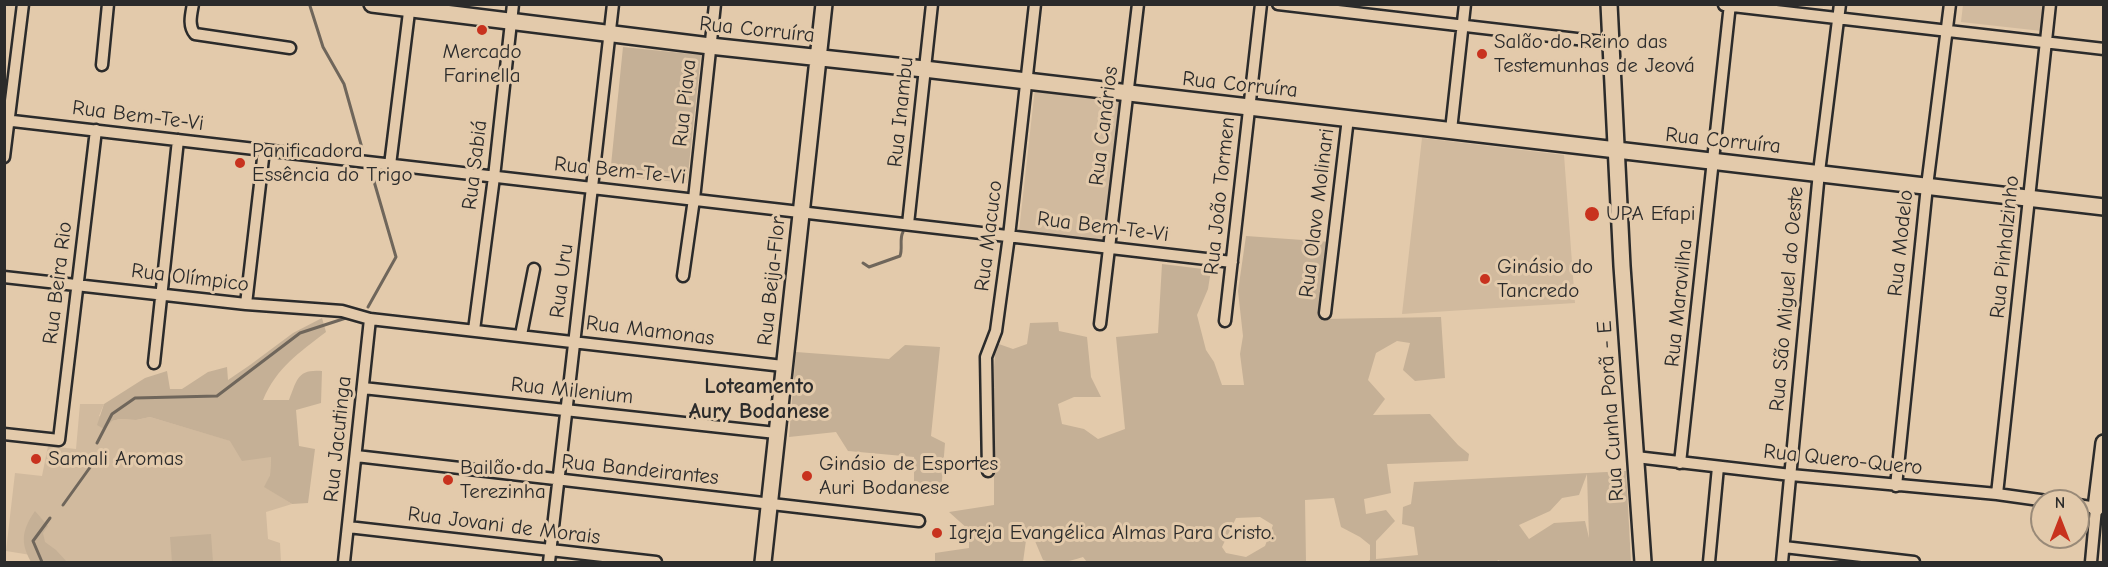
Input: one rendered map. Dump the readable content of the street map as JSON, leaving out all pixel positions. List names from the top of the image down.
{
  "streets": {
    "street": [
      "Rua Corruíra",
      "Rua Piava",
      "Rua Inambu",
      "Rua Bem-Te-Vi",
      "Rua Canários",
      "Rua Sabiá",
      "Rua João Tormen",
      "Rua Olavo Molinari",
      "Rua Macuco",
      "Rua Modelo",
      "Rua Pinhalzinho",
      "Rua Olímpico",
      "Rua Uru",
      "Rua Beija-Flor",
      "Rua Beira Rio",
      "Rua São Miguel do Oeste",
      "Rua Maravilha",
      "Rua Mamonas",
      "Rua Milenium",
      "Rua Cunha Porã - E",
      "Rua Jacutinga",
      "Rua Quero-Quero",
      "Rua Bandeirantes",
      "Rua Jovani de Morais"
    ]
  },
  "crossings": [
    ["Rua Corruíra", "Rua Piava"],
    ["Rua Corruíra", "Rua Inambu"],
    ["Rua Corruíra", "Rua Canários"],
    ["Rua Corruíra", "Rua Sabiá"],
    ["Rua Corruíra", "Rua João Tormen"],
    ["Rua Corruíra", "Rua Olavo Molinari"],
    ["Rua Corruíra", "Rua Macuco"],
    ["Rua Corruíra", "Rua Modelo"],
    ["Rua Corruíra", "Rua Pinhalzinho"],
    ["Rua Corruíra", "Rua Uru"],
    ["Rua Corruíra", "Rua Beija-Flor"],
    ["Rua Corruíra", "Rua São Miguel do Oeste"],
    ["Rua Corruíra", "Rua Maravilha"],
    ["Rua Corruíra", "Rua Cunha Porã - E"],
    ["Rua Piava", "Rua Bem-Te-Vi"],
    ["Rua Inambu", "Rua Bem-Te-Vi"],
    ["Rua Bem-Te-Vi", "Rua Canários"],
    ["Rua Bem-Te-Vi", "Rua Sabiá"],
    ["Rua Bem-Te-Vi", "Rua João Tormen"],
    ["Rua Bem-Te-Vi", "Rua Macuco"],
    ["Rua Bem-Te-Vi", "Rua Uru"],
    ["Rua Bem-Te-Vi", "Rua Beija-Flor"],
    ["Rua Bem-Te-Vi", "Rua Beira Rio"],
    ["Rua Sabiá", "Rua Mamonas"],
    ["Rua Modelo", "Rua Quero-Quero"],
    ["Rua Pinhalzinho", "Rua Quero-Quero"],
    ["Rua Olímpico", "Rua Beira Rio"],
    ["Rua Olímpico", "Rua Mamonas"],
    ["Rua Olímpico", "Rua Jacutinga"],
    ["Rua Uru", "Rua Mamonas"],
    ["Rua Uru", "Rua Milenium"],
    ["Rua Uru", "Rua Bandeirantes"],
    ["Rua Uru", "Rua Jovani de Morais"],
    ["Rua Beija-Flor", "Rua Mamonas"],
    ["Rua Beija-Flor", "Rua Milenium"],
    ["Rua Beija-Flor", "Rua Bandeirantes"],
    ["Rua São Miguel do Oeste", "Rua Quero-Quero"],
    ["Rua Maravilha", "Rua Quero-Quero"],
    ["Rua Mamonas", "Rua Jacutinga"],
    ["Rua Milenium", "Rua Jacutinga"],
    ["Rua Cunha Porã - E", "Rua Quero-Quero"],
    ["Rua Jacutinga", "Rua Bandeirantes"],
    ["Rua Jacutinga", "Rua Jovani de Morais"]
  ],
  "districts": ["Loteamento Aury Bodanese"],
  "places": [
    "Mercado Farinella",
    "Salão do Reino das Testemunhas de Jeová",
    "Panificadora Essência do Trigo",
    "UPA Efapi",
    "Ginásio do Tancredo",
    "Samali Aromas",
    "Ginásio de Esportes Auri Bodanese",
    "Bailão da Terezinha",
    "Igreja Evangélica Almas Para Cristo."
  ],
  "north": "top"
}
